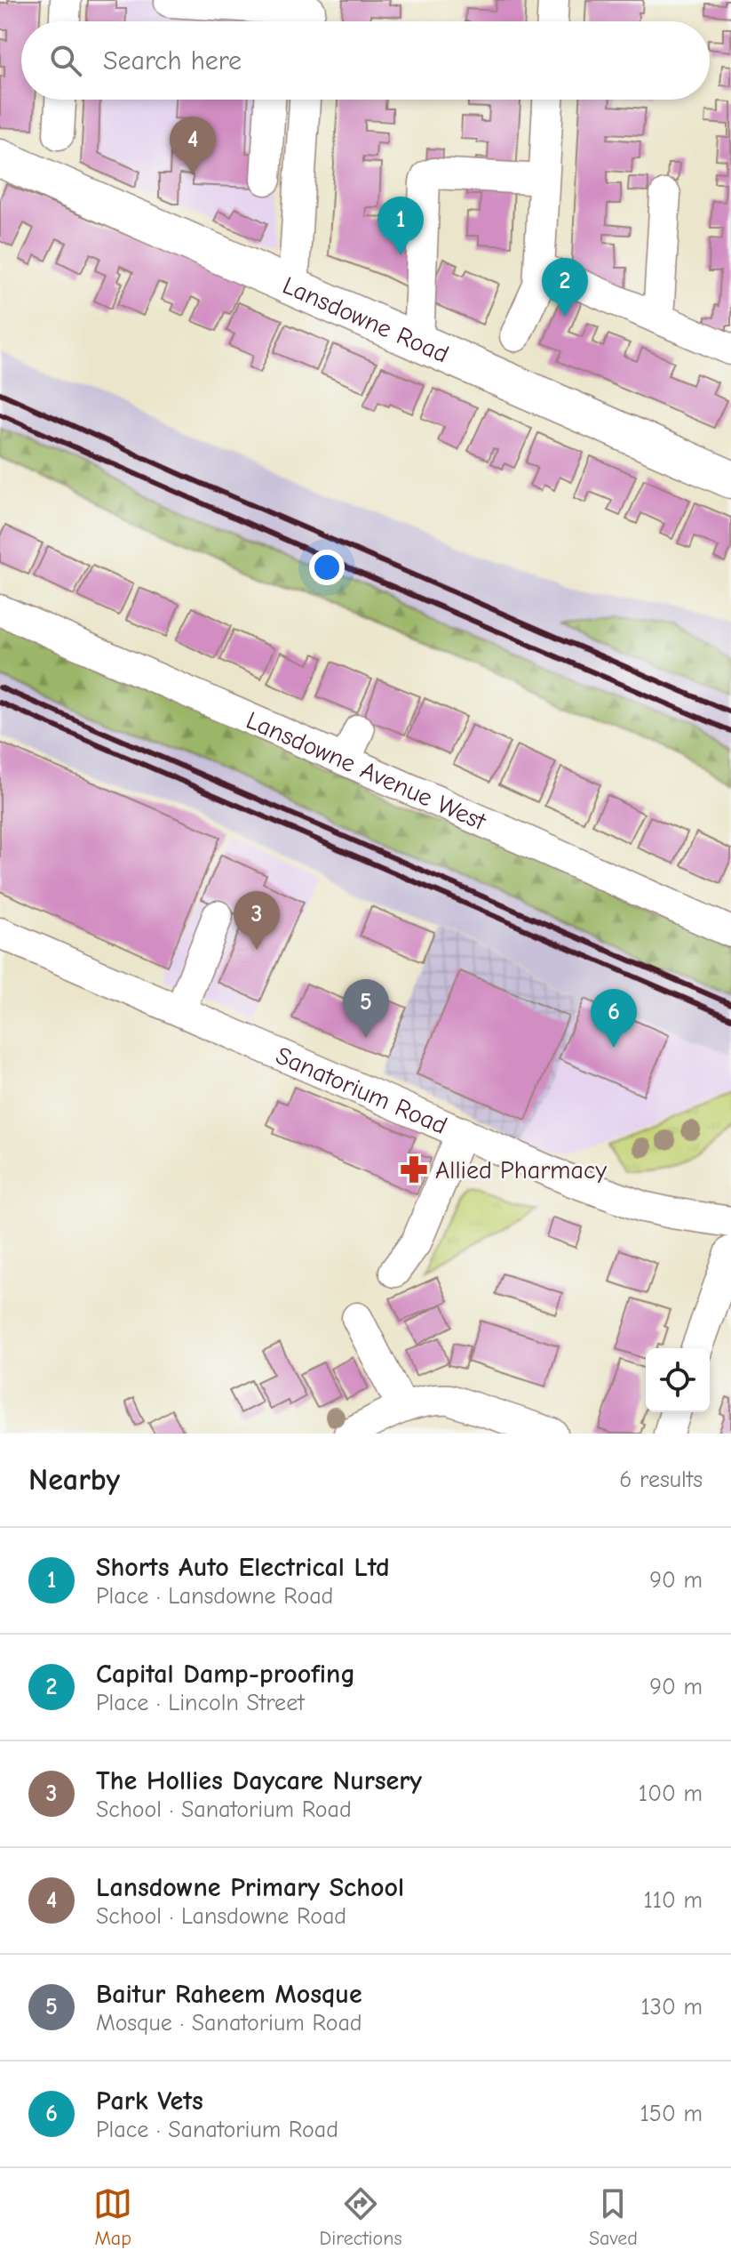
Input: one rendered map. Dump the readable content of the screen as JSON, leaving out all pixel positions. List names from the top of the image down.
{
  "streets": {
    "main road": ["Lansdowne Road"],
    "street": ["Lansdowne Avenue West", "Sanatorium Road"]
  },
  "places": {
    "pharmacy": ["Allied Pharmacy"]
  },
  "page": {
    "search": "Search here",
    "pins": [
      "4",
      "1",
      "2",
      "3",
      "5",
      "6"
    ],
    "heading": ["Nearby", "6 results"],
    "list": [
      {
        "mark": "1",
        "name": "Shorts Auto Electrical Ltd",
        "note": "Place · Lansdowne Road",
        "value": "90 m"
      },
      {
        "mark": "2",
        "name": "Capital Damp-proofing",
        "note": "Place · Lincoln Street",
        "value": "90 m"
      },
      {
        "mark": "3",
        "name": "The Hollies Daycare Nursery",
        "note": "School · Sanatorium Road",
        "value": "100 m"
      },
      {
        "mark": "4",
        "name": "Lansdowne Primary School",
        "note": "School · Lansdowne Road",
        "value": "110 m"
      },
      {
        "mark": "5",
        "name": "Baitur Raheem Mosque",
        "note": "Mosque · Sanatorium Road",
        "value": "130 m"
      },
      {
        "mark": "6",
        "name": "Park Vets",
        "note": "Place · Sanatorium Road",
        "value": "150 m"
      }
    ],
    "nav": ["Map", "Directions", "Saved"]
  }
}
